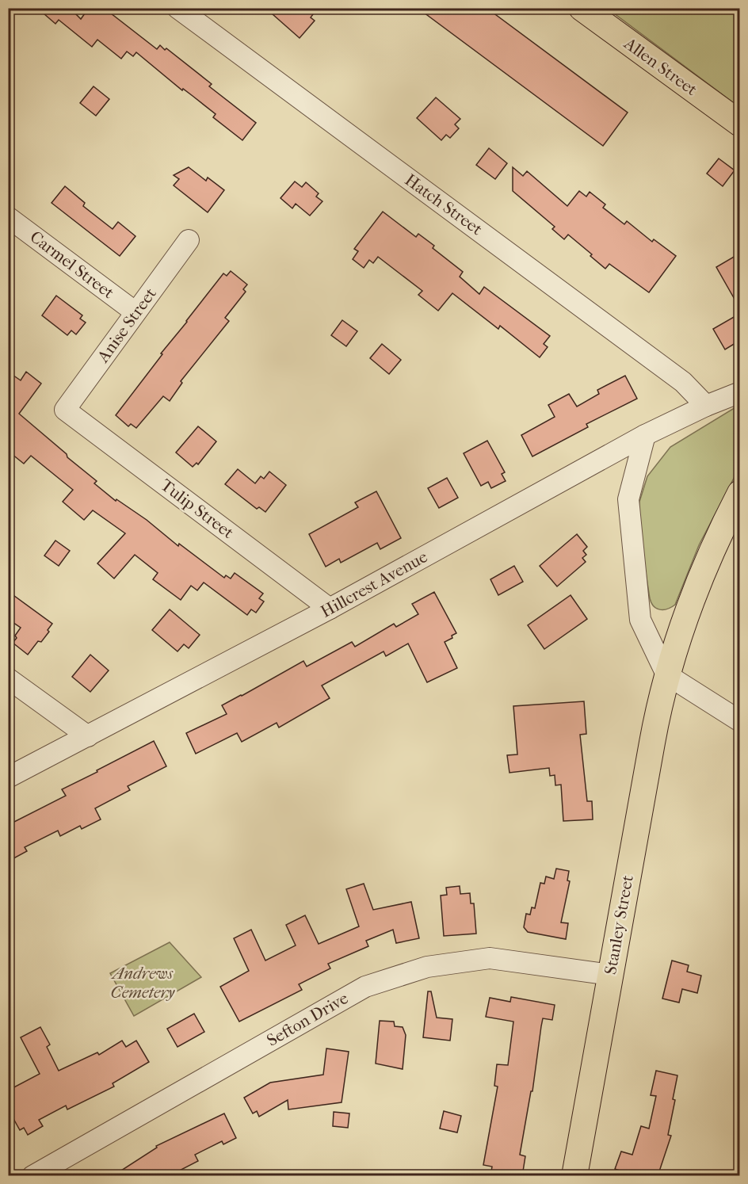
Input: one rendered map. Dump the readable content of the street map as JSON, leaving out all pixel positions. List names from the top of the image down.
{
  "streets": {
    "main road": ["Allen Street", "Stanley Street"],
    "street": [
      "Hatch Street",
      "Carmel Street",
      "Anise Street",
      "Tulip Street",
      "Hillcrest Avenue",
      "Sefton Drive"
    ]
  },
  "crossings": [
    ["Hatch Street", "Hillcrest Avenue"],
    ["Carmel Street", "Anise Street"],
    ["Anise Street", "Tulip Street"],
    ["Tulip Street", "Hillcrest Avenue"],
    ["Stanley Street", "Sefton Drive"]
  ],
  "parks": ["Andrews Cemetery"]
}
